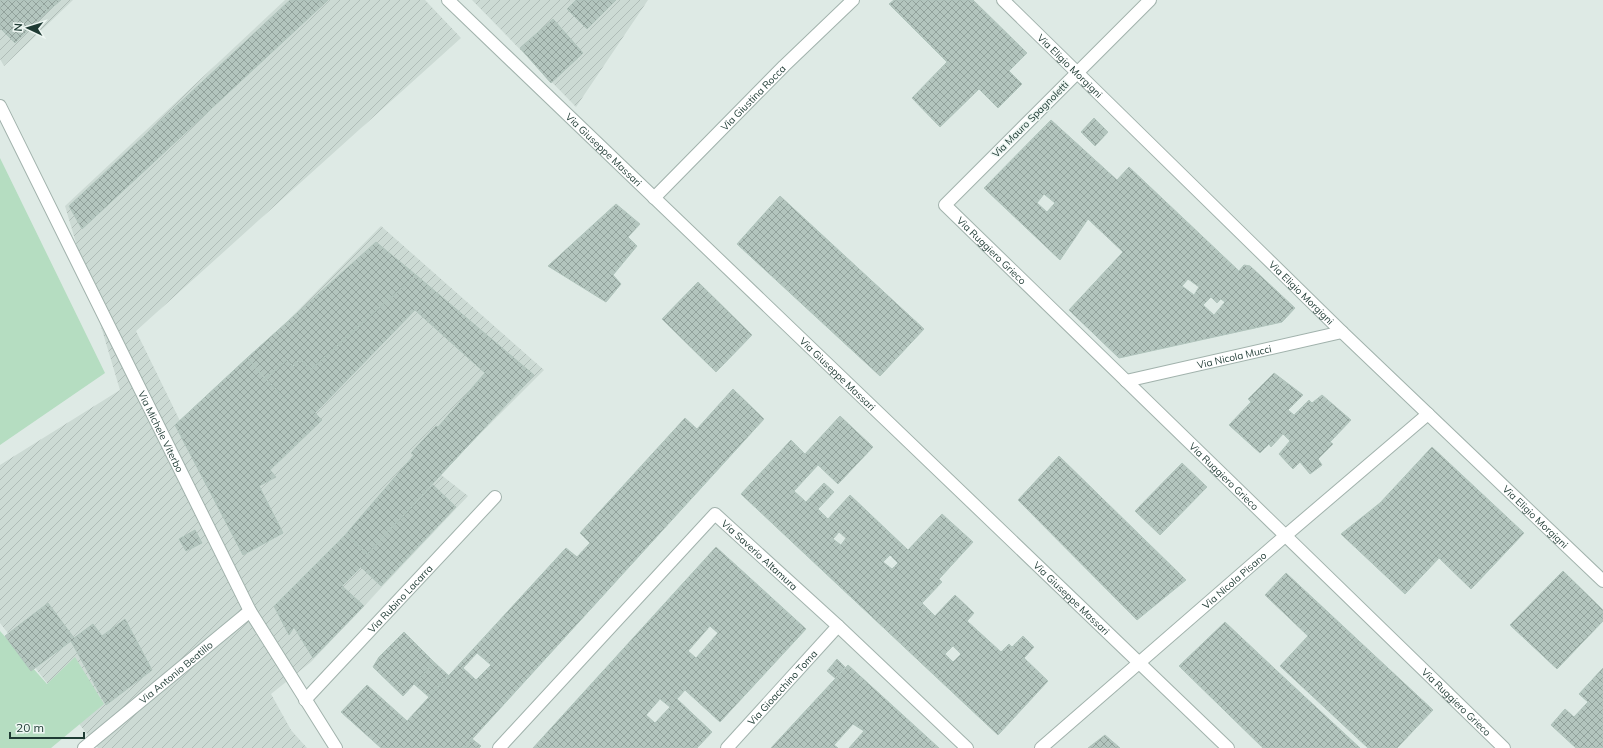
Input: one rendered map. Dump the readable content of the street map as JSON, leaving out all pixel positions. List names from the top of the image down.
{
  "streets": {
    "street": [
      "Via Eligio Morgigni",
      "Via Giustina Rocca",
      "Via Mauro Spagnoletti",
      "Via Giuseppe Massari",
      "Via Ruggiero Grieco",
      "Via Nicola Mucci",
      "Via Michele Viterbo",
      "Via Saverio Altamura",
      "Via Nicola Pisano",
      "Via Rubino Lacarra",
      "Via Antonio Beatillo",
      "Via Gioacchino Toma"
    ]
  },
  "crossings": [
    ["Via Eligio Morgigni", "Via Mauro Spagnoletti"],
    ["Via Eligio Morgigni", "Via Nicola Mucci"],
    ["Via Eligio Morgigni", "Via Nicola Pisano"],
    ["Via Giustina Rocca", "Via Giuseppe Massari"],
    ["Via Mauro Spagnoletti", "Via Ruggiero Grieco"],
    ["Via Giuseppe Massari", "Via Nicola Pisano"],
    ["Via Ruggiero Grieco", "Via Nicola Mucci"],
    ["Via Ruggiero Grieco", "Via Nicola Pisano"],
    ["Via Michele Viterbo", "Via Rubino Lacarra"],
    ["Via Michele Viterbo", "Via Antonio Beatillo"],
    ["Via Saverio Altamura", "Via Gioacchino Toma"]
  ],
  "scale_bar": "20 m",
  "north": "left"
}
